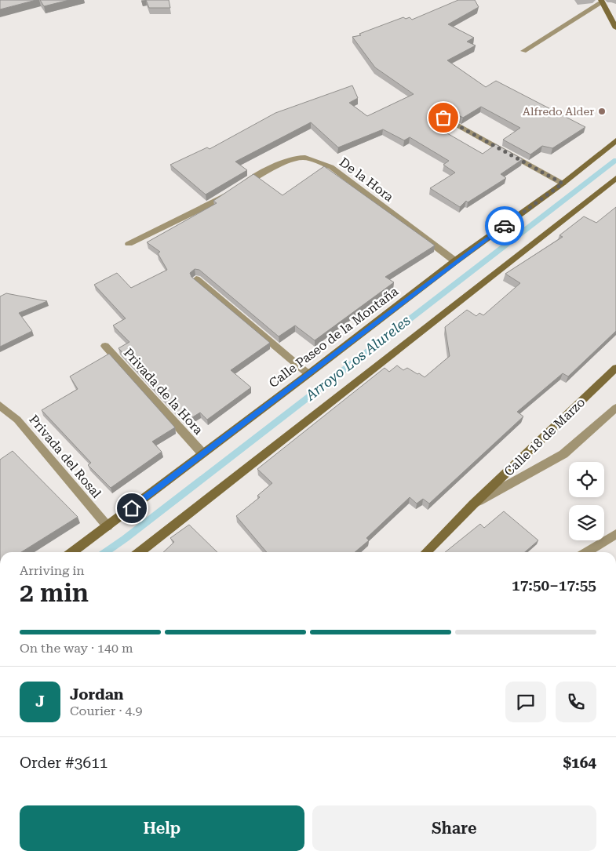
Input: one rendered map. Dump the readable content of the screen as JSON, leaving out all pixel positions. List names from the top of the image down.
{
  "streets": {
    "main road": ["Calle Paseo de la Montaña", "Calle 18 de Marzo"],
    "street": ["De la Hora", "Privada de la Hora", "Privada del Rosal"]
  },
  "crossings": [
    ["De la Hora", "Calle Paseo de la Montaña"],
    ["Calle Paseo de la Montaña", "Privada de la Hora"],
    ["Calle Paseo de la Montaña", "Privada del Rosal"]
  ],
  "water": ["Arroyo Los Alureles"],
  "places": ["Alfredo Alder"],
  "page": {
    "heading": ["2 min", "Arriving in", "17:50–17:55"],
    "panel": [
      "Jordan",
      "Courier · 4.9",
      "Order #3611",
      "$164"
    ],
    "bar": "On the way · 140 m",
    "round": "J",
    "buttons": ["Help", "Share"]
  }
}
